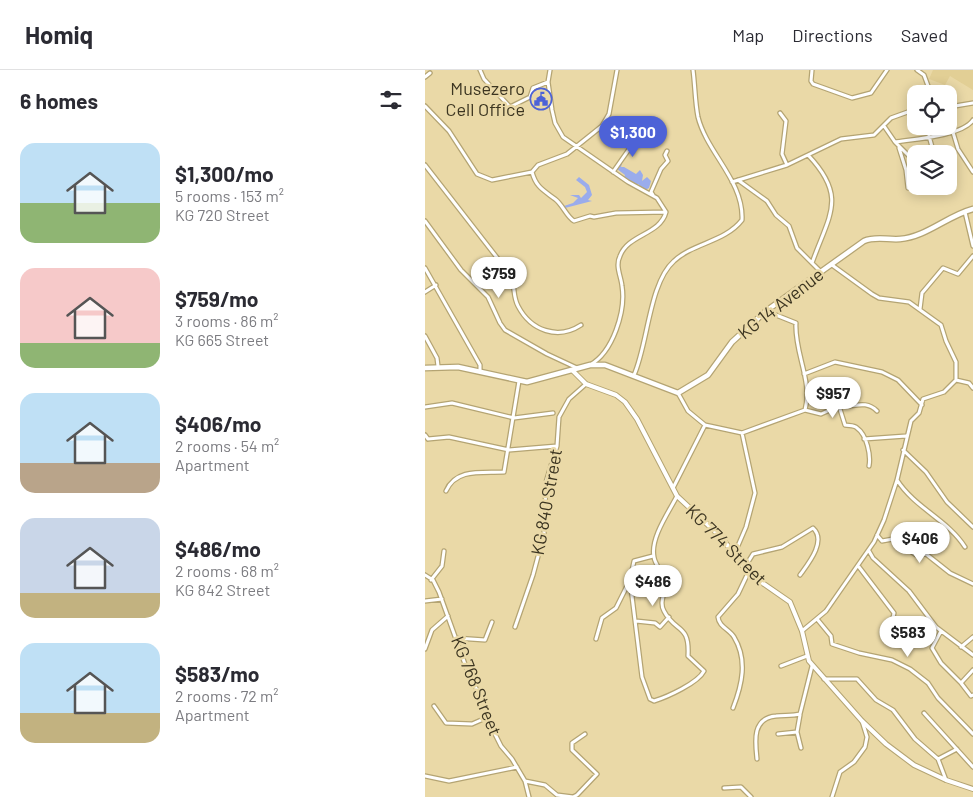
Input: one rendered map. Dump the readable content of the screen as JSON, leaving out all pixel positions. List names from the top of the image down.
{
  "streets": {
    "main road": ["KG 14 Avenue"],
    "street": ["KG 840 Street", "KG 774 Street", "KG 768 Street"]
  },
  "crossings": [
    ["KG 840 Street", "KG 774 Street"]
  ],
  "places": {
    "public building": ["Musezero Cell Office"]
  },
  "page": {
    "header": "Homiq",
    "nav": ["Map", "Directions", "Saved"],
    "heading": "6 homes",
    "price": [
      "$1,300",
      "$759",
      "$957",
      "$406",
      "$486",
      "$583"
    ],
    "list": [
      {
        "name": "$1,300/mo",
        "note": "5 rooms · 153 m² · KG 720 Street"
      },
      {
        "name": "$759/mo",
        "note": "3 rooms · 86 m² · KG 665 Street"
      },
      {
        "name": "$406/mo",
        "note": "2 rooms · 54 m² · Apartment"
      },
      {
        "name": "$486/mo",
        "note": "2 rooms · 68 m² · KG 842 Street"
      },
      {
        "name": "$583/mo",
        "note": "2 rooms · 72 m² · Apartment"
      }
    ]
  }
}
